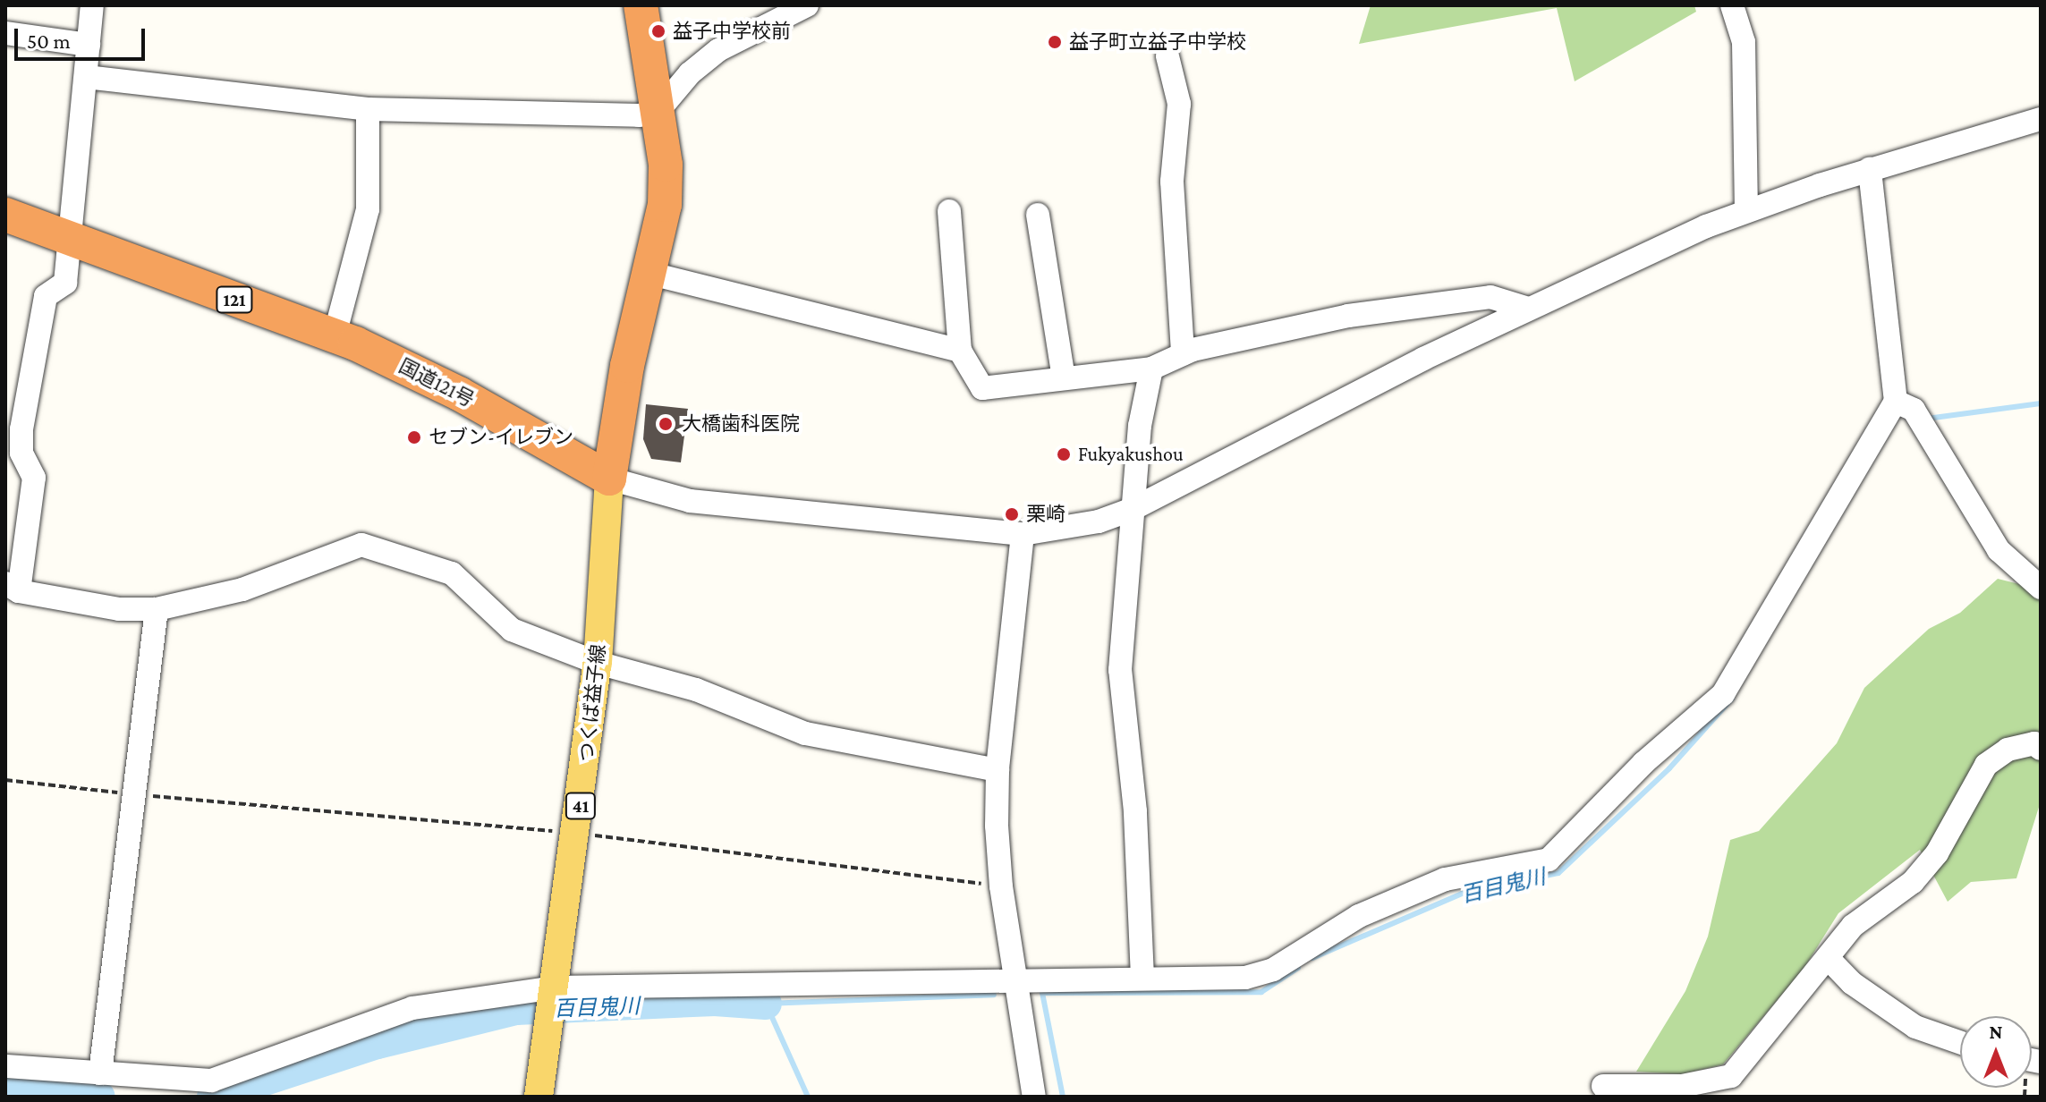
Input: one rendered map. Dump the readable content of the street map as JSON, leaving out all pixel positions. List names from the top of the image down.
{
  "streets": {
    "highway": ["121", "国道121号"],
    "main road": ["つくば益子線", "41"]
  },
  "crossings": [
    ["国道121号", "つくば益子線"]
  ],
  "water": ["百目鬼川"],
  "places": [
    "益子中学校前",
    "益子町立益子中学校",
    "大橋歯科医院",
    "セブン-イレブン",
    "Fukyakushou",
    "栗崎"
  ],
  "scale_bar": "50 m",
  "north": "top"
}
